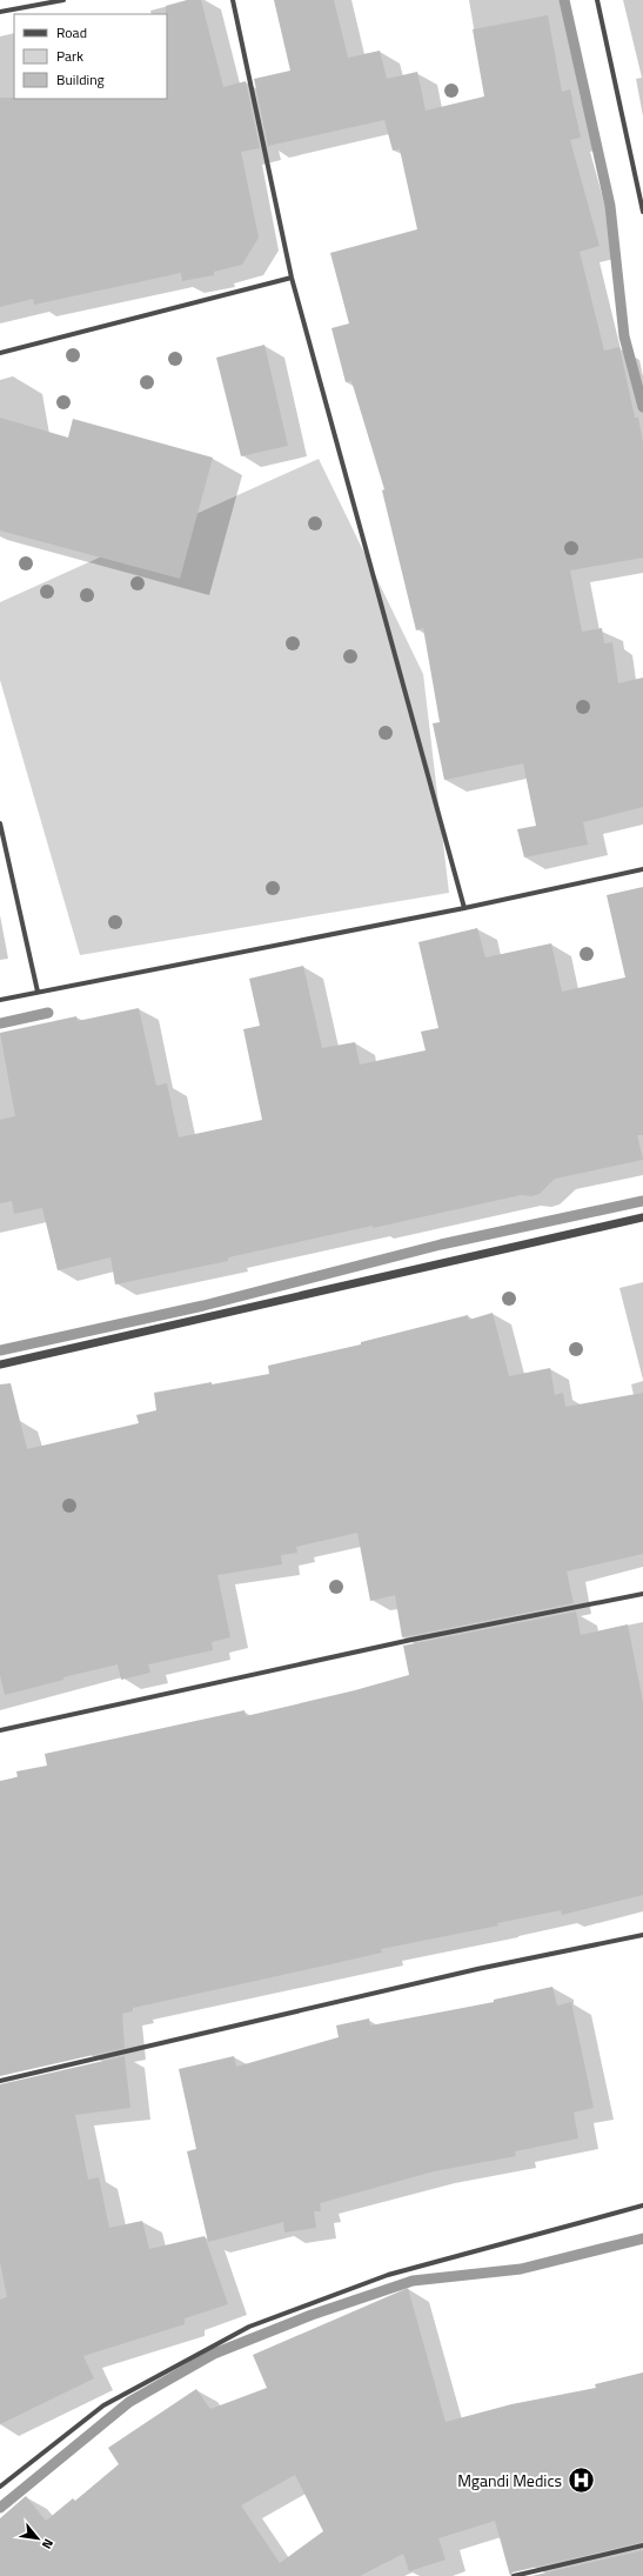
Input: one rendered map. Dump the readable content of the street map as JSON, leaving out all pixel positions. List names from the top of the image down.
{
  "places": {
    "hospital": ["Mgandi Medics"]
  },
  "legend": ["Road", "Park", "Building"],
  "north": "bottom right"
}
